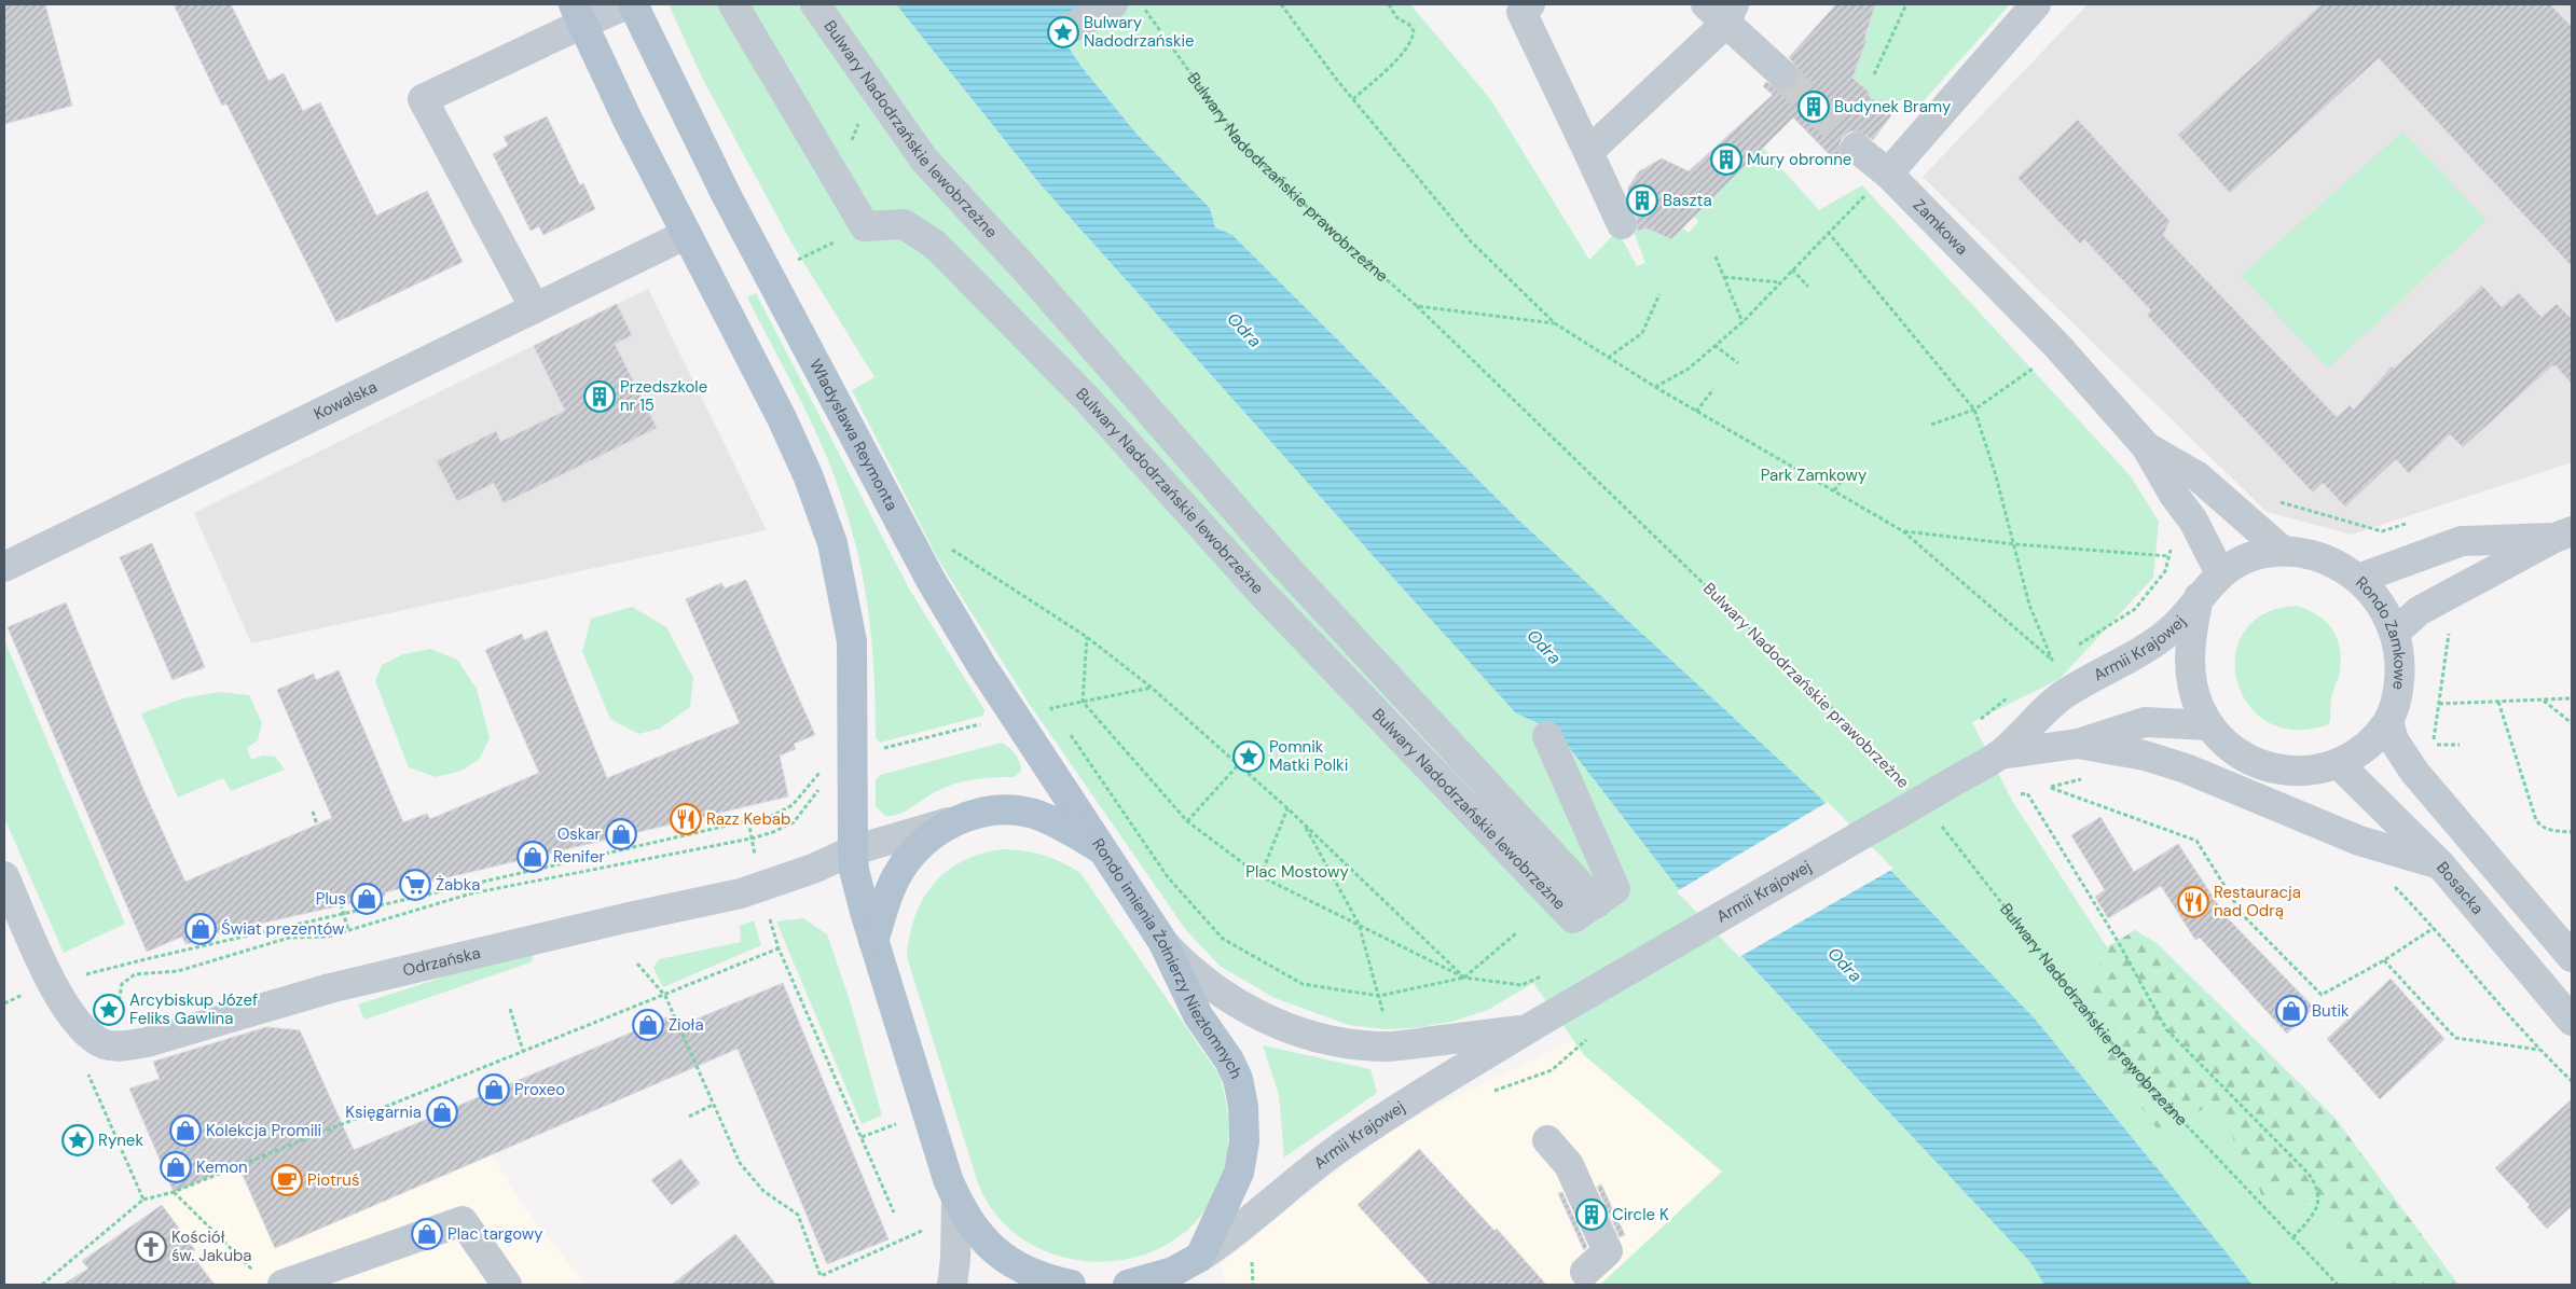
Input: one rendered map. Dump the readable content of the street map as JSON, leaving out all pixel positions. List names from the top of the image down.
{
  "streets": {
    "main road": ["Władysława Reymonta", "Rondo imienia Żołnierzy Niezłomnych"],
    "street": [
      "Bulwary Nadodrzańskie lewobrzeżne",
      "Zamkowa",
      "Kowalska",
      "Rondo Zamkowe",
      "Armii Krajowej",
      "Bosacka",
      "Odrzańska"
    ],
    "path": ["Bulwary Nadodrzańskie prawobrzeżne"]
  },
  "crossings": [
    ["Zamkowa", "Rondo Zamkowe"],
    ["Władysława Reymonta", "Rondo imienia Żołnierzy Niezłomnych"],
    ["Rondo Zamkowe", "Armii Krajowej"],
    ["Rondo Zamkowe", "Bosacka"],
    ["Armii Krajowej", "Rondo imienia Żołnierzy Niezłomnych"]
  ],
  "water": ["Odra"],
  "parks": ["Park Zamkowy", "Plac Mostowy"],
  "places": {
    "place": [
      "Bulwary Nadodrzańskie",
      "Pomnik Matki Polki",
      "Arcybiskup Józef Feliks Gawlina",
      "Rynek"
    ],
    "building": [
      "Budynek Bramy",
      "Mury obronne",
      "Baszta",
      "Przedszkole nr 15",
      "Circle K"
    ],
    "restaurant": ["Razz Kebab", "Restauracja nad Odrą"],
    "shop": [
      "Oskar",
      "Renifer",
      "Plus",
      "Świat prezentów",
      "Butik",
      "Zioła",
      "Proxeo",
      "Księgarnia",
      "Kolekcja Promili",
      "Kemon",
      "Plac targowy"
    ],
    "supermarket": ["Żabka"],
    "cafe": ["Piotruś"],
    "church": ["Kościół św. Jakuba"]
  }
}
